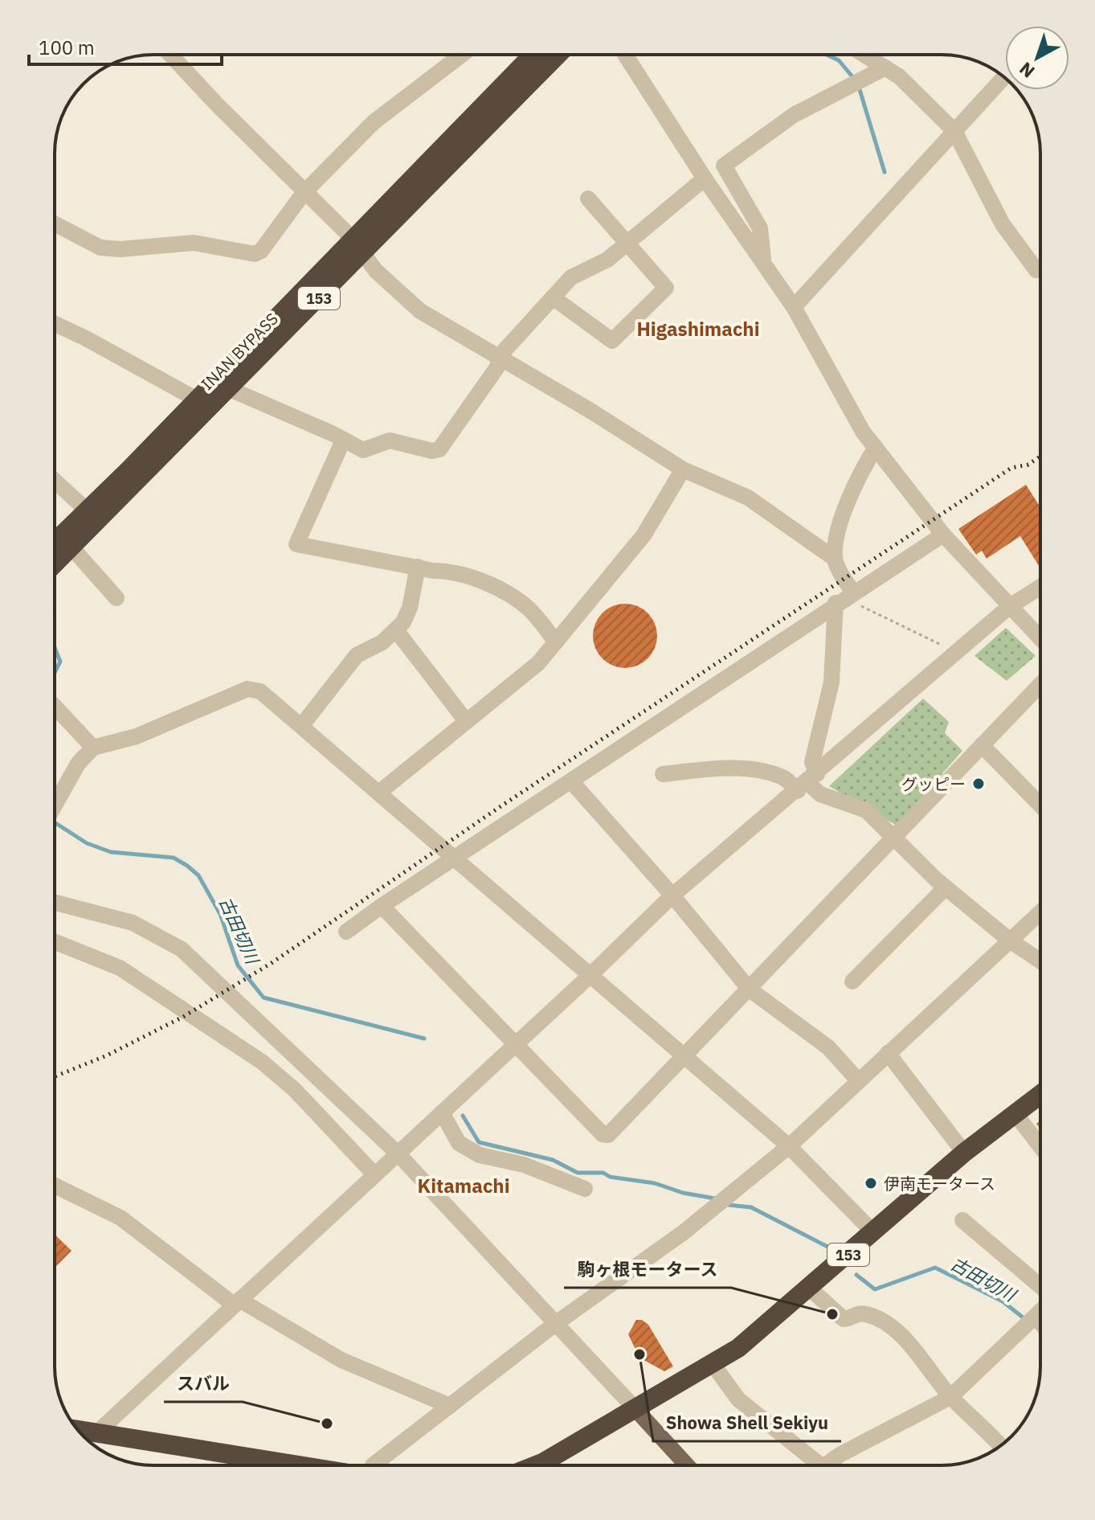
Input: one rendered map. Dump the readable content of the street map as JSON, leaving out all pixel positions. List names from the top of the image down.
{
  "streets": {
    "highway": ["153", "INAN BYPASS"]
  },
  "districts": ["Higashimachi", "Kitamachi"],
  "water": ["古田切川"],
  "places": [
    "グッピー",
    "伊南モータース",
    "駒ヶ根モータース",
    "Showa Shell Sekiyu",
    "スバル"
  ],
  "scale_bar": "100 m",
  "north": "bottom left"
}
